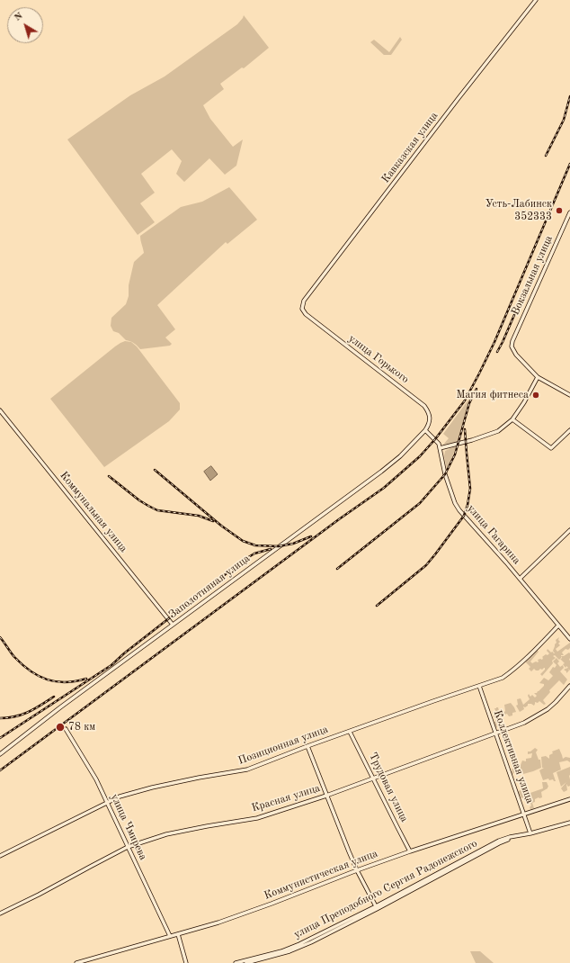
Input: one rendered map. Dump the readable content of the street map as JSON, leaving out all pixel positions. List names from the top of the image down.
{
  "streets": {
    "street": [
      "Кавказская улица",
      "Вокзальная улица",
      "улица Горького",
      "Коммунальная улица",
      "улица Гагарина",
      "Заполотняная улица",
      "Позиционная улица",
      "Коллективная улица",
      "Трудовая улица",
      "Красная улица",
      "улица Чмирева",
      "Коммунистическая улица",
      "улица Преподобного Сергия Радонежского"
    ]
  },
  "crossings": [
    ["Кавказская улица", "улица Горького"],
    ["улица Горького", "улица Гагарина"],
    ["улица Горького", "Заполотняная улица"],
    ["Коммунальная улица", "Заполотняная улица"],
    ["улица Гагарина", "Заполотняная улица"],
    ["улица Гагарина", "Позиционная улица"],
    ["Позиционная улица", "Коллективная улица"],
    ["Позиционная улица", "Трудовая улица"],
    ["Позиционная улица", "улица Чмирева"],
    ["Коллективная улица", "Красная улица"],
    ["Коллективная улица", "Коммунистическая улица"],
    ["Коллективная улица", "улица Преподобного Сергия Радонежского"],
    ["Трудовая улица", "Красная улица"],
    ["Трудовая улица", "Коммунистическая улица"],
    ["Красная улица", "улица Чмирева"],
    ["улица Чмирева", "Коммунистическая улица"]
  ],
  "places": ["Усть-Лабинск 352333", "Магия фитнеса", "78 км"],
  "north": "top left"
}
